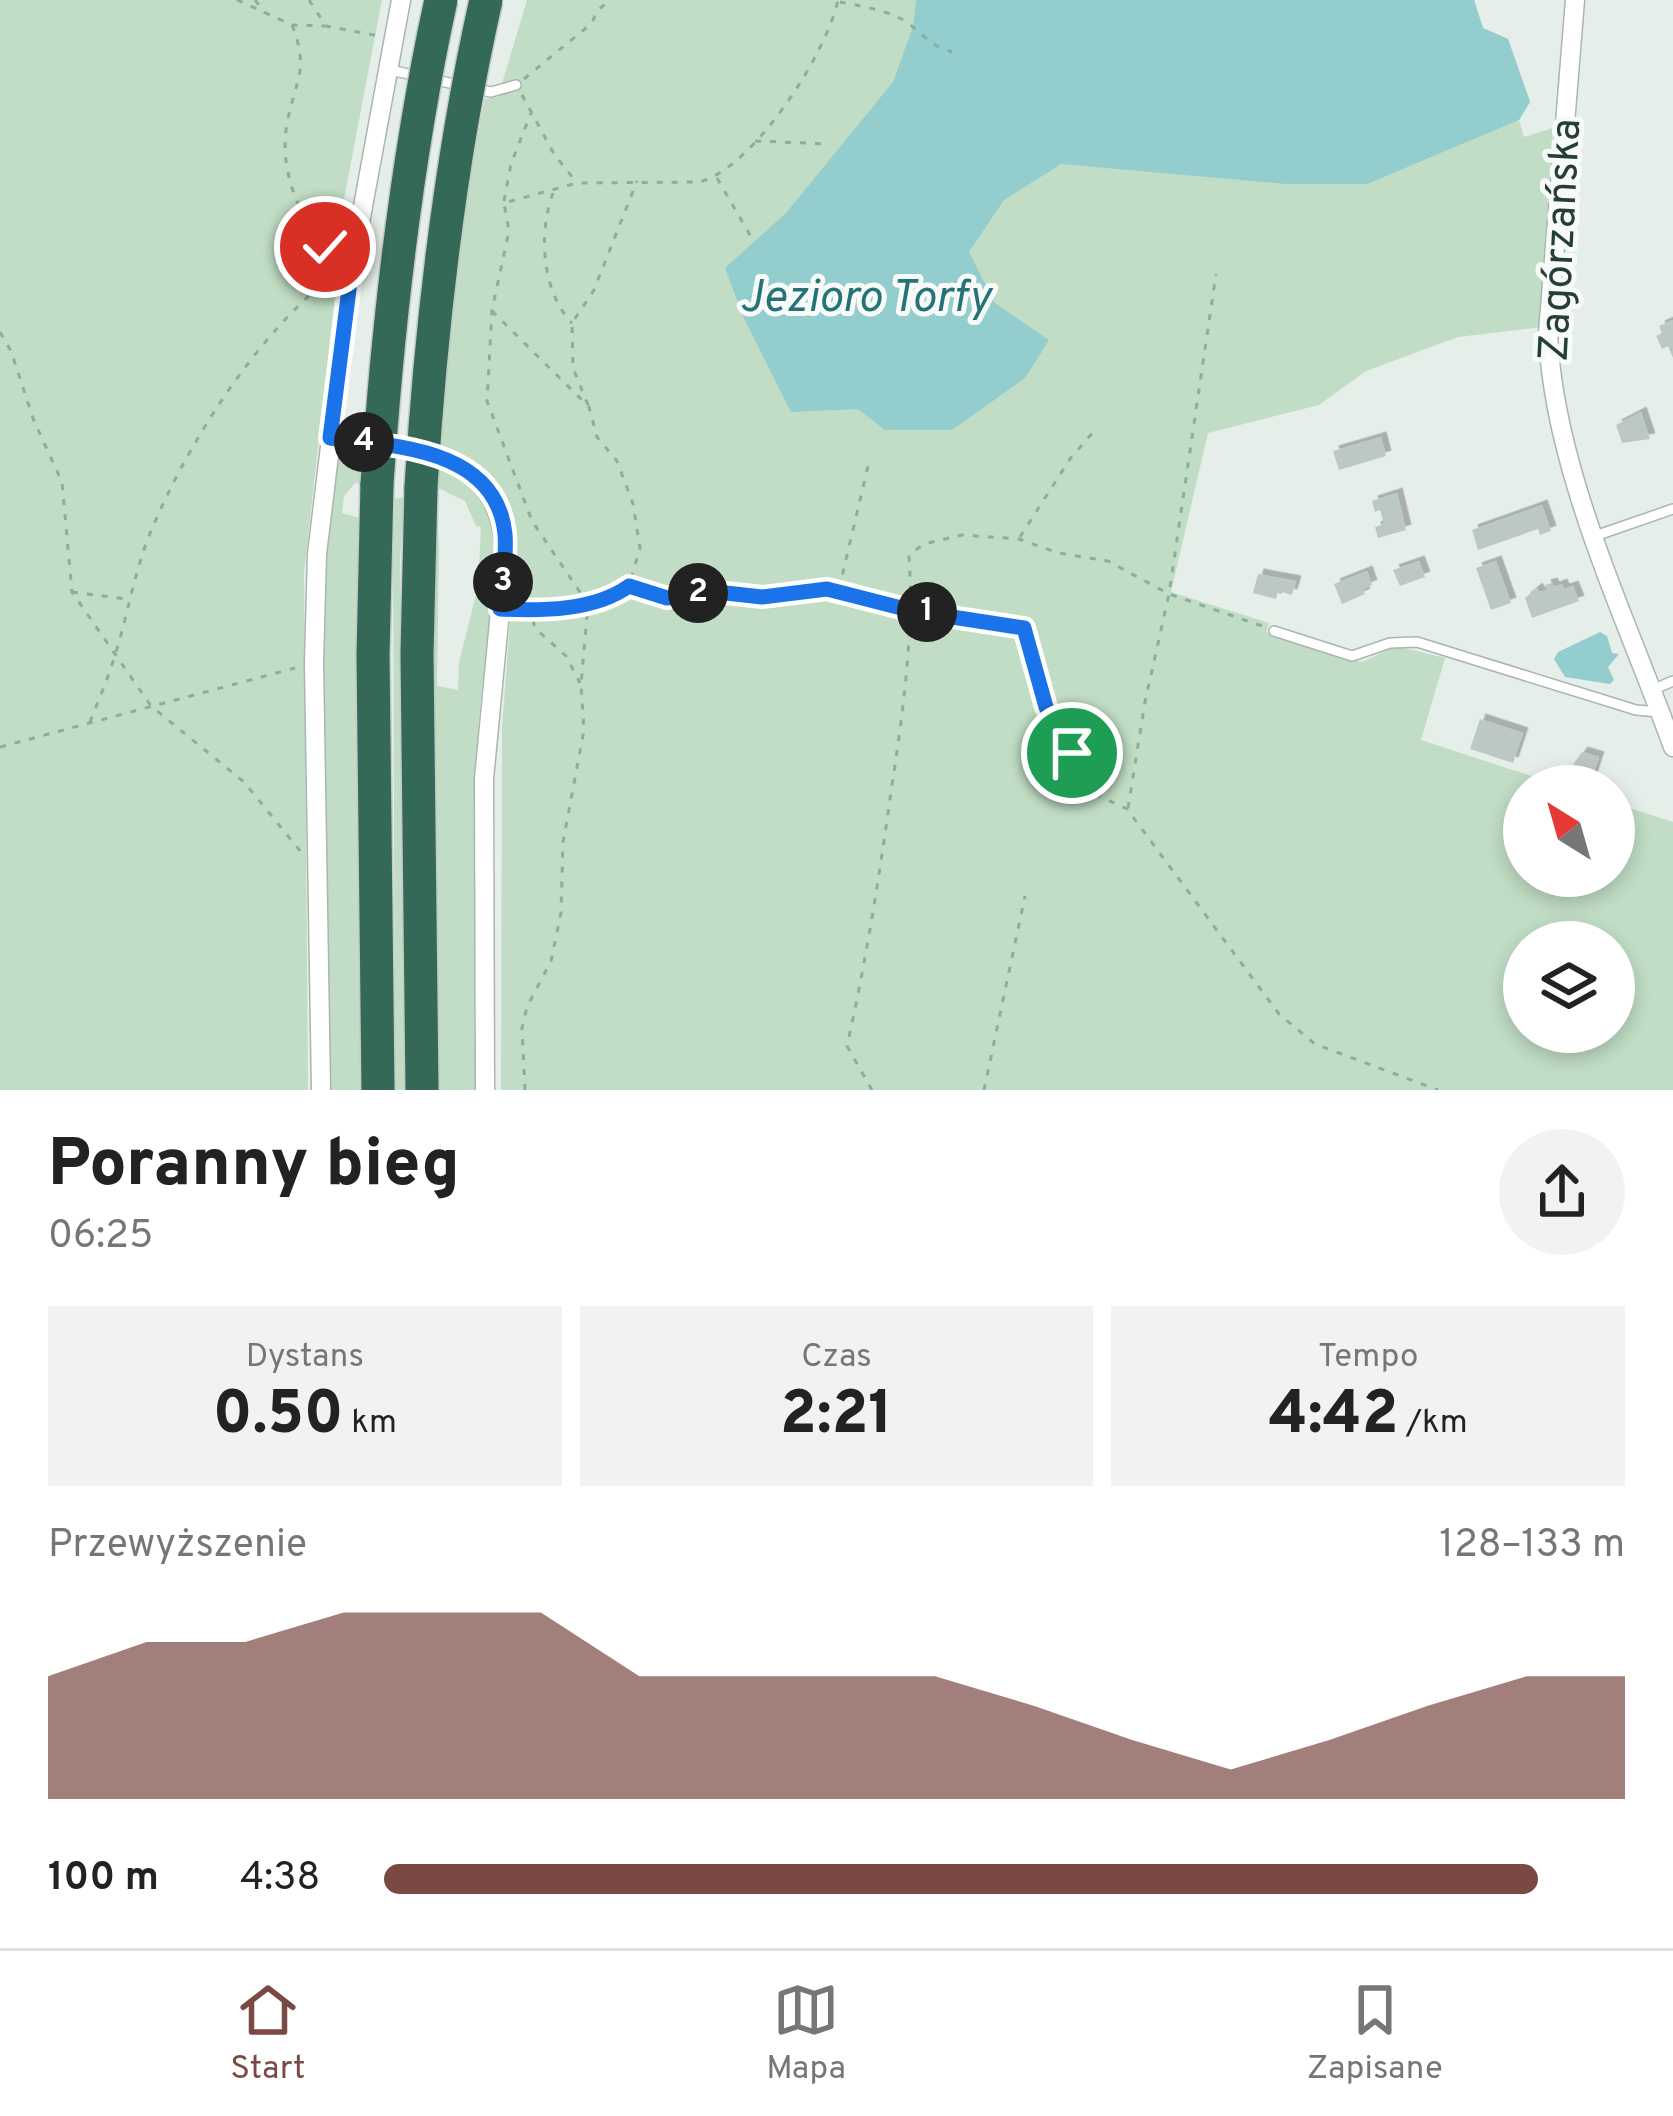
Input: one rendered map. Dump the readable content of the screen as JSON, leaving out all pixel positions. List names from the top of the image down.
{
  "streets": {
    "street": ["Zagórzańska"]
  },
  "water": ["Jezioro Torfy"],
  "north": "top left",
  "page": {
    "pins": [
      "4",
      "3",
      "2",
      "1"
    ],
    "heading": ["Poranny bieg", "06:25"],
    "stats": [
      ["Dystans", "0.50 km"],
      ["Czas", "2:21"],
      ["Tempo", "4:42 /km"]
    ],
    "chart": ["Przewyższenie", "128–133 m"],
    "list": [
      {
        "name": "100 m",
        "note": "4:38"
      }
    ],
    "tabs": ["Start", "Mapa", "Zapisane"]
  }
}
